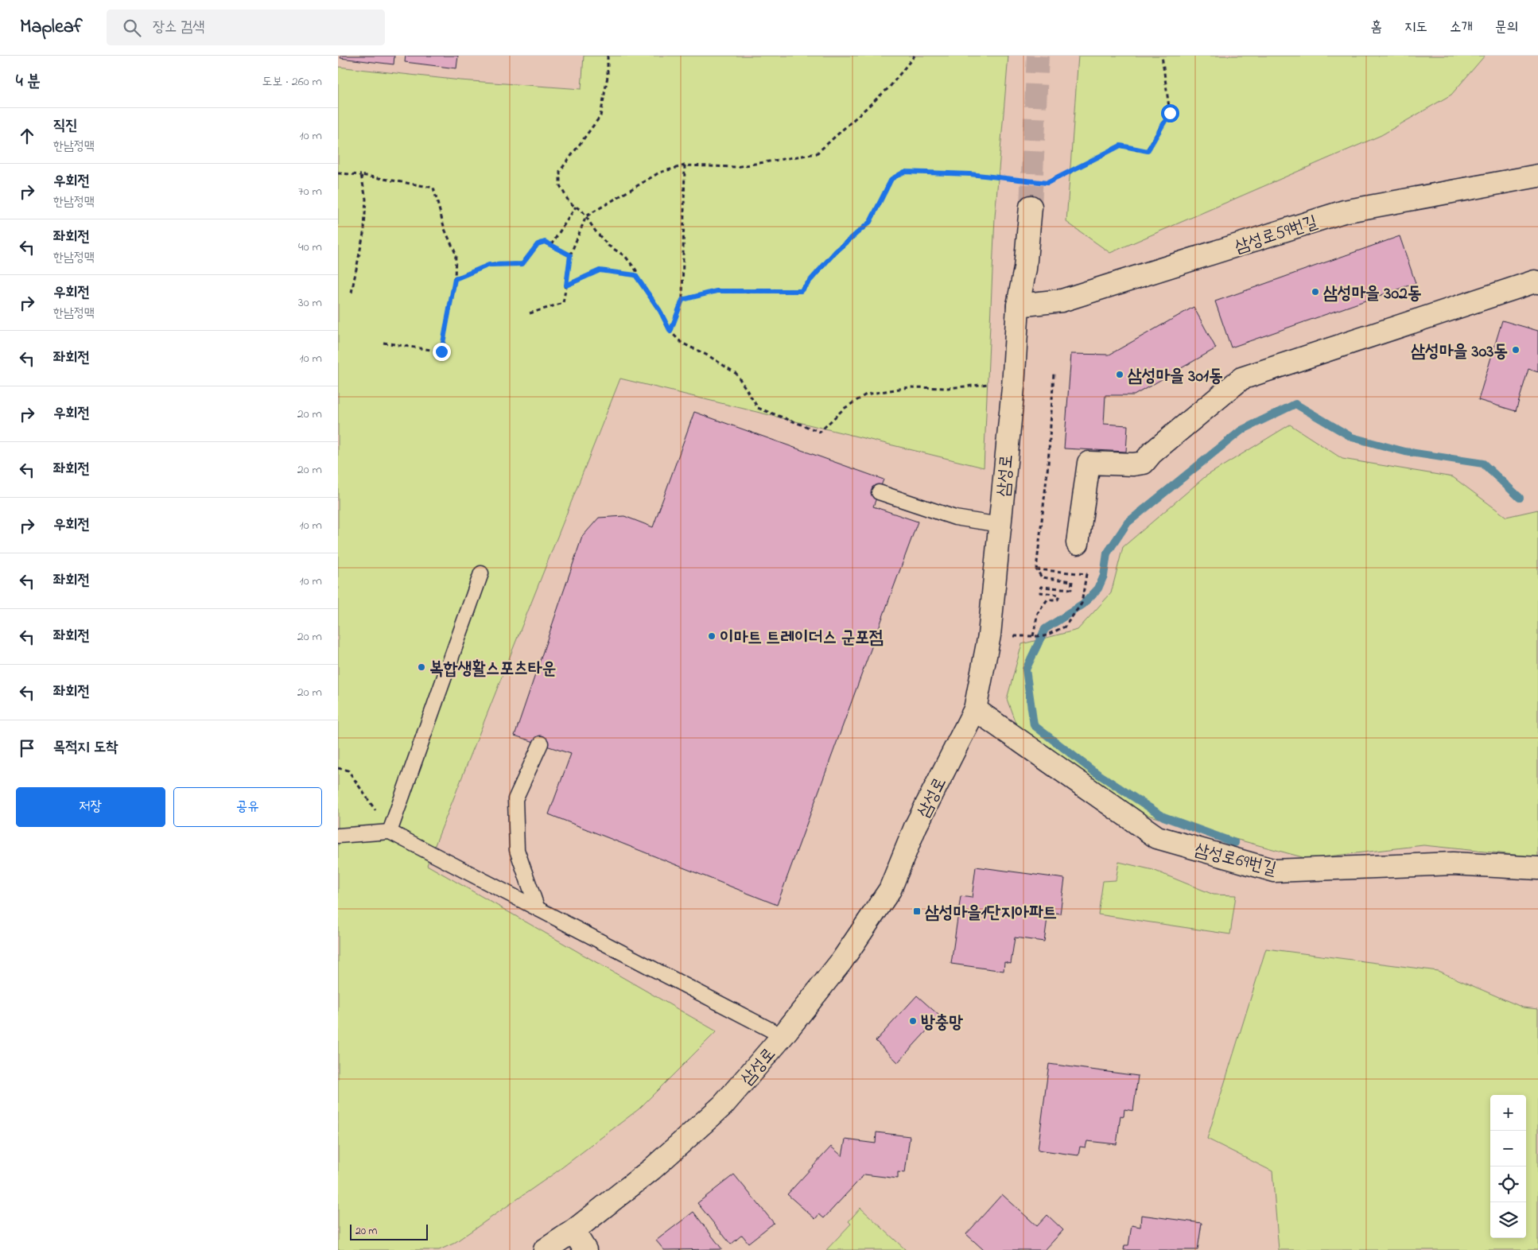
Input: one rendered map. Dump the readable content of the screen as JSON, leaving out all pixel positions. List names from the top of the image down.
{
  "streets": {
    "street": ["삼성로59번길", "삼성로", "삼성로69번길"]
  },
  "crossings": [
    ["삼성로59번길", "삼성로"],
    ["삼성로", "삼성로69번길"]
  ],
  "places": {
    "other": [
      "삼성마을 302동",
      "삼성마을 303동",
      "삼성마을 301동",
      "이마트 트레이더스 군포점",
      "복합생활스포츠타운",
      "방충망"
    ],
    "transit": ["삼성마을1단지아파트"]
  },
  "scale_bar": "20 m",
  "page": {
    "header": "Mapleaf",
    "search": "장소 검색",
    "nav": [
      "홈",
      "지도",
      "소개",
      "문의"
    ],
    "heading": ["4 분", "도보 · 260 m"],
    "list": [
      ["직진", "한남정맥", "10 m"],
      ["우회전", "한남정맥", "70 m"],
      ["좌회전", "한남정맥", "40 m"],
      ["우회전", "한남정맥", "30 m"],
      ["좌회전", "10 m"],
      ["우회전", "20 m"],
      ["좌회전", "20 m"],
      ["우회전", "10 m"],
      ["좌회전", "10 m"],
      ["좌회전", "20 m"],
      ["좌회전", "20 m"],
      "목적지 도착"
    ],
    "buttons": ["저장", "공유"],
    "map_buttons": ["+", "−"],
    "scale": "20 m"
  }
}
